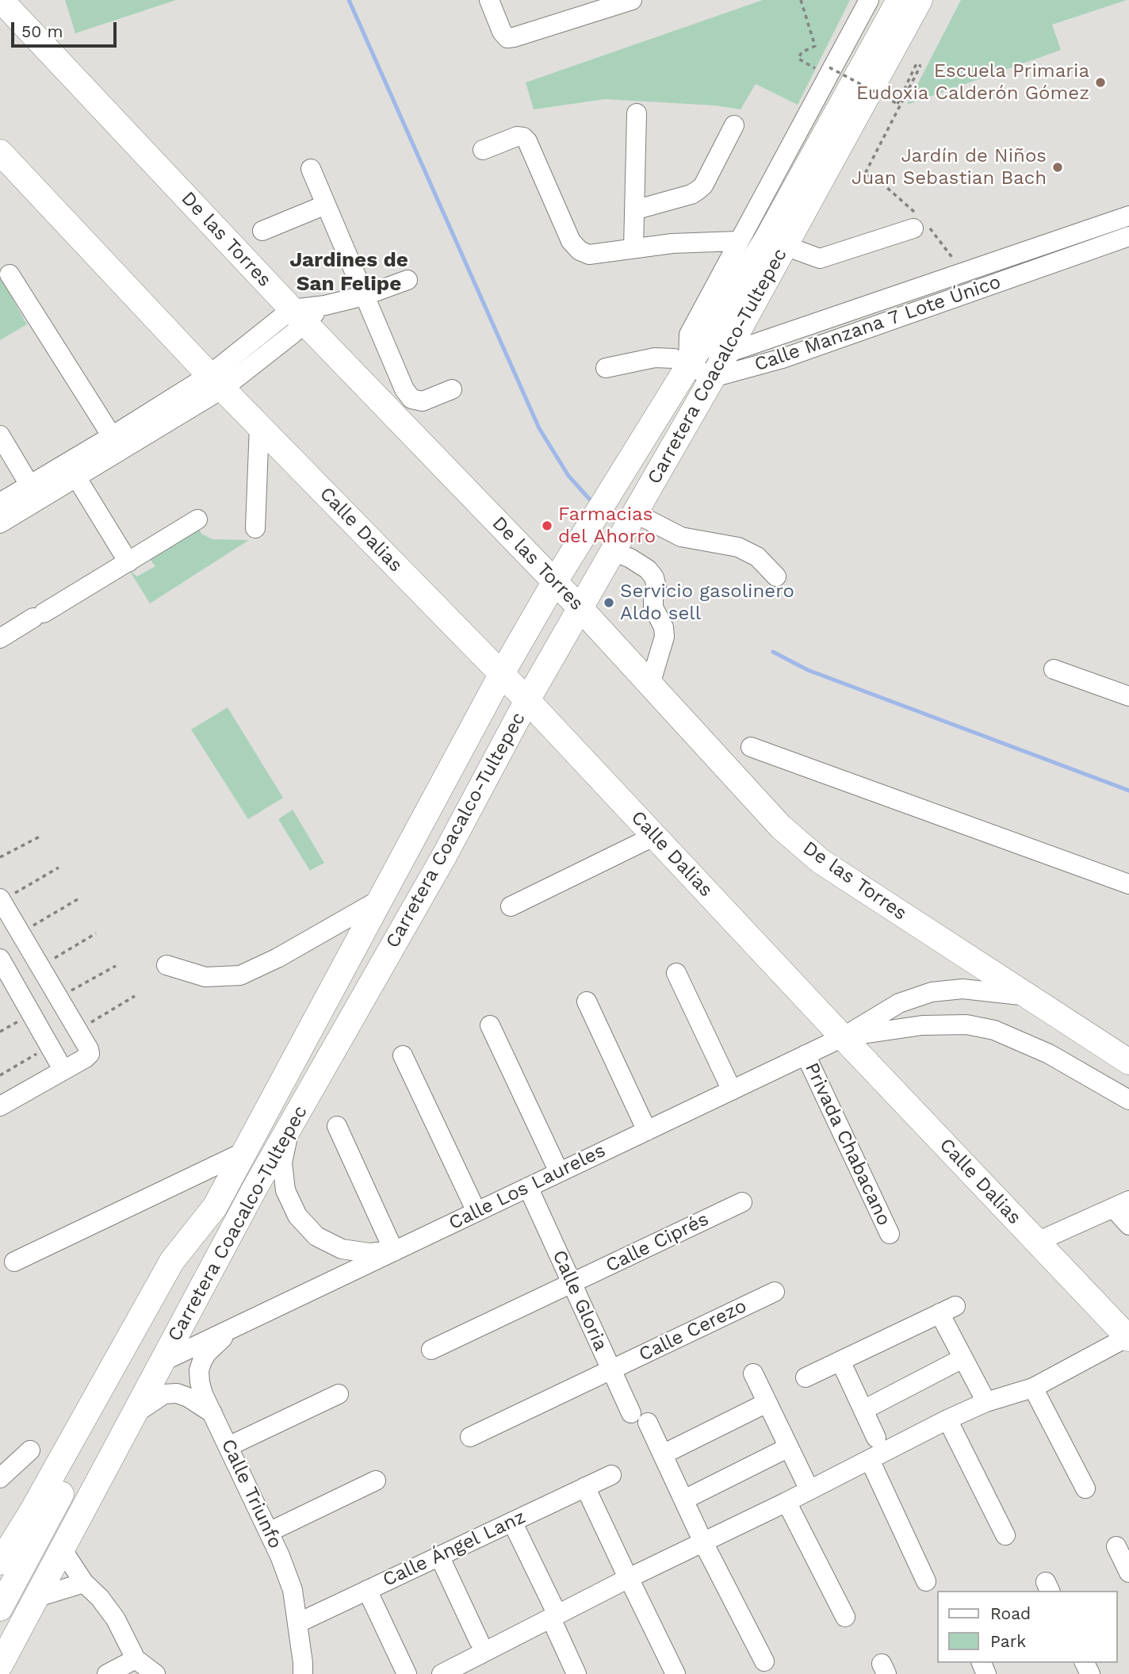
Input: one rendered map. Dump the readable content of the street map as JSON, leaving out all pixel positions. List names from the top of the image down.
{
  "streets": {
    "main road": ["De las Torres", "Carretera Coacalco-Tultepec", "Calle Dalias"],
    "street": [
      "Calle Manzana 7 Lote Único",
      "Privada Chabacano",
      "Calle Los Laureles",
      "Calle Ciprés",
      "Calle Gloria",
      "Calle Cerezo",
      "Calle Triunfo",
      "Calle Ángel Lanz"
    ]
  },
  "crossings": [
    ["De las Torres", "Carretera Coacalco-Tultepec"],
    ["Calle Manzana 7 Lote Único", "Carretera Coacalco-Tultepec"],
    ["Carretera Coacalco-Tultepec", "Calle Dalias"],
    ["Carretera Coacalco-Tultepec", "Calle Los Laureles"],
    ["Carretera Coacalco-Tultepec", "Calle Triunfo"],
    ["Calle Dalias", "Calle Los Laureles"],
    ["Privada Chabacano", "Calle Los Laureles"],
    ["Calle Los Laureles", "Calle Gloria"],
    ["Calle Los Laureles", "Calle Triunfo"],
    ["Calle Ciprés", "Calle Gloria"],
    ["Calle Gloria", "Calle Cerezo"],
    ["Calle Triunfo", "Calle Ángel Lanz"]
  ],
  "districts": ["Jardines de San Felipe"],
  "places": [
    "Escuela Primaria Eudoxia Calderón Gómez",
    "Jardín de Niños Juan Sebastian Bach",
    "Farmacias del Ahorro",
    "Servicio gasolinero Aldo sell"
  ],
  "legend": ["Road", "Park"],
  "scale_bar": "50 m"
}
